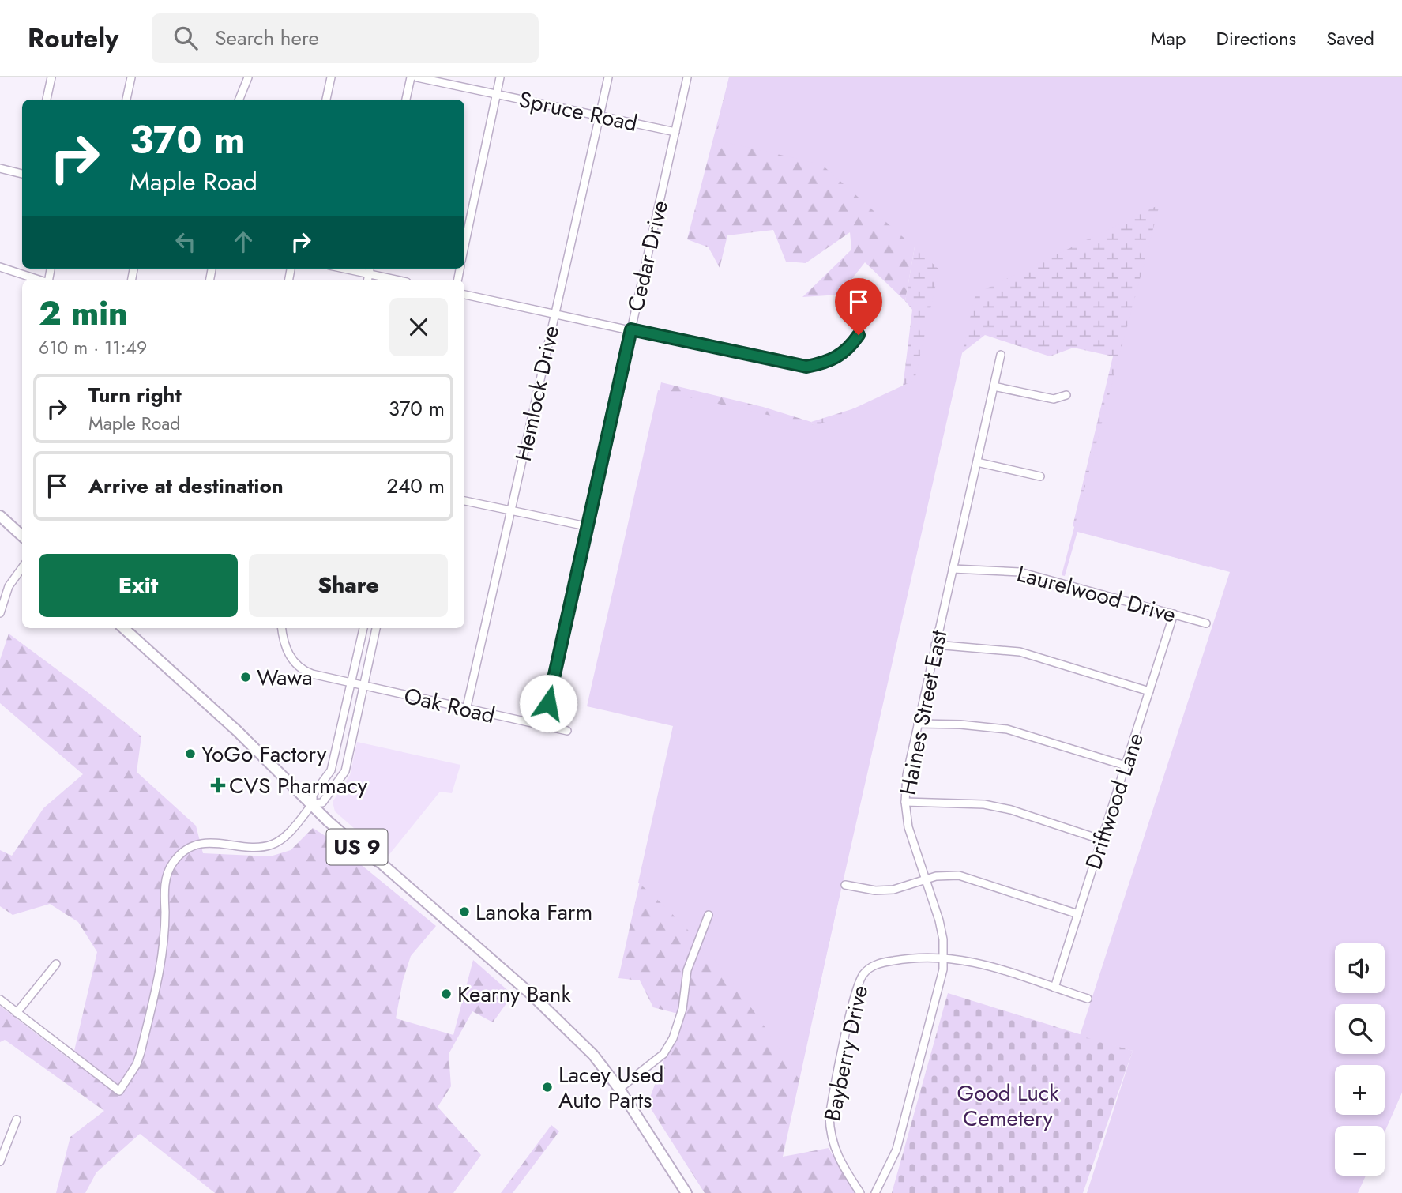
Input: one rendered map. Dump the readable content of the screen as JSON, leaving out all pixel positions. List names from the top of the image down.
{
  "streets": {
    "highway": ["US 9"],
    "street": [
      "Spruce Road",
      "Cedar Drive",
      "Hemlock Drive",
      "Laurelwood Drive",
      "Oak Road",
      "Haines Street East",
      "Driftwood Lane",
      "Bayberry Drive"
    ]
  },
  "crossings": [
    ["Spruce Road", "Cedar Drive"],
    ["Spruce Road", "Hemlock Drive"],
    ["Cedar Drive", "Oak Road"],
    ["Hemlock Drive", "Oak Road"],
    ["Laurelwood Drive", "Haines Street East"],
    ["Laurelwood Drive", "Driftwood Lane"],
    ["Haines Street East", "Bayberry Drive"],
    ["Driftwood Lane", "Bayberry Drive"]
  ],
  "parks": ["Good Luck Cemetery"],
  "places": {
    "other": [
      "Wawa",
      "YoGo Factory",
      "Lanoka Farm",
      "Kearny Bank",
      "Lacey Used Auto Parts"
    ],
    "health": ["CVS Pharmacy"]
  },
  "page": {
    "header": "Routely",
    "search": "Search here",
    "nav": ["Map", "Directions", "Saved"],
    "turn": ["370 m", "Maple Road"],
    "heading": ["2 min", "610 m · 11:49"],
    "list": [
      {
        "name": "Turn right",
        "note": "Maple Road",
        "value": "370 m"
      },
      {
        "name": "Arrive at destination",
        "value": "240 m"
      }
    ],
    "buttons": ["Exit", "Share"],
    "map_buttons": ["+", "−"]
  }
}
